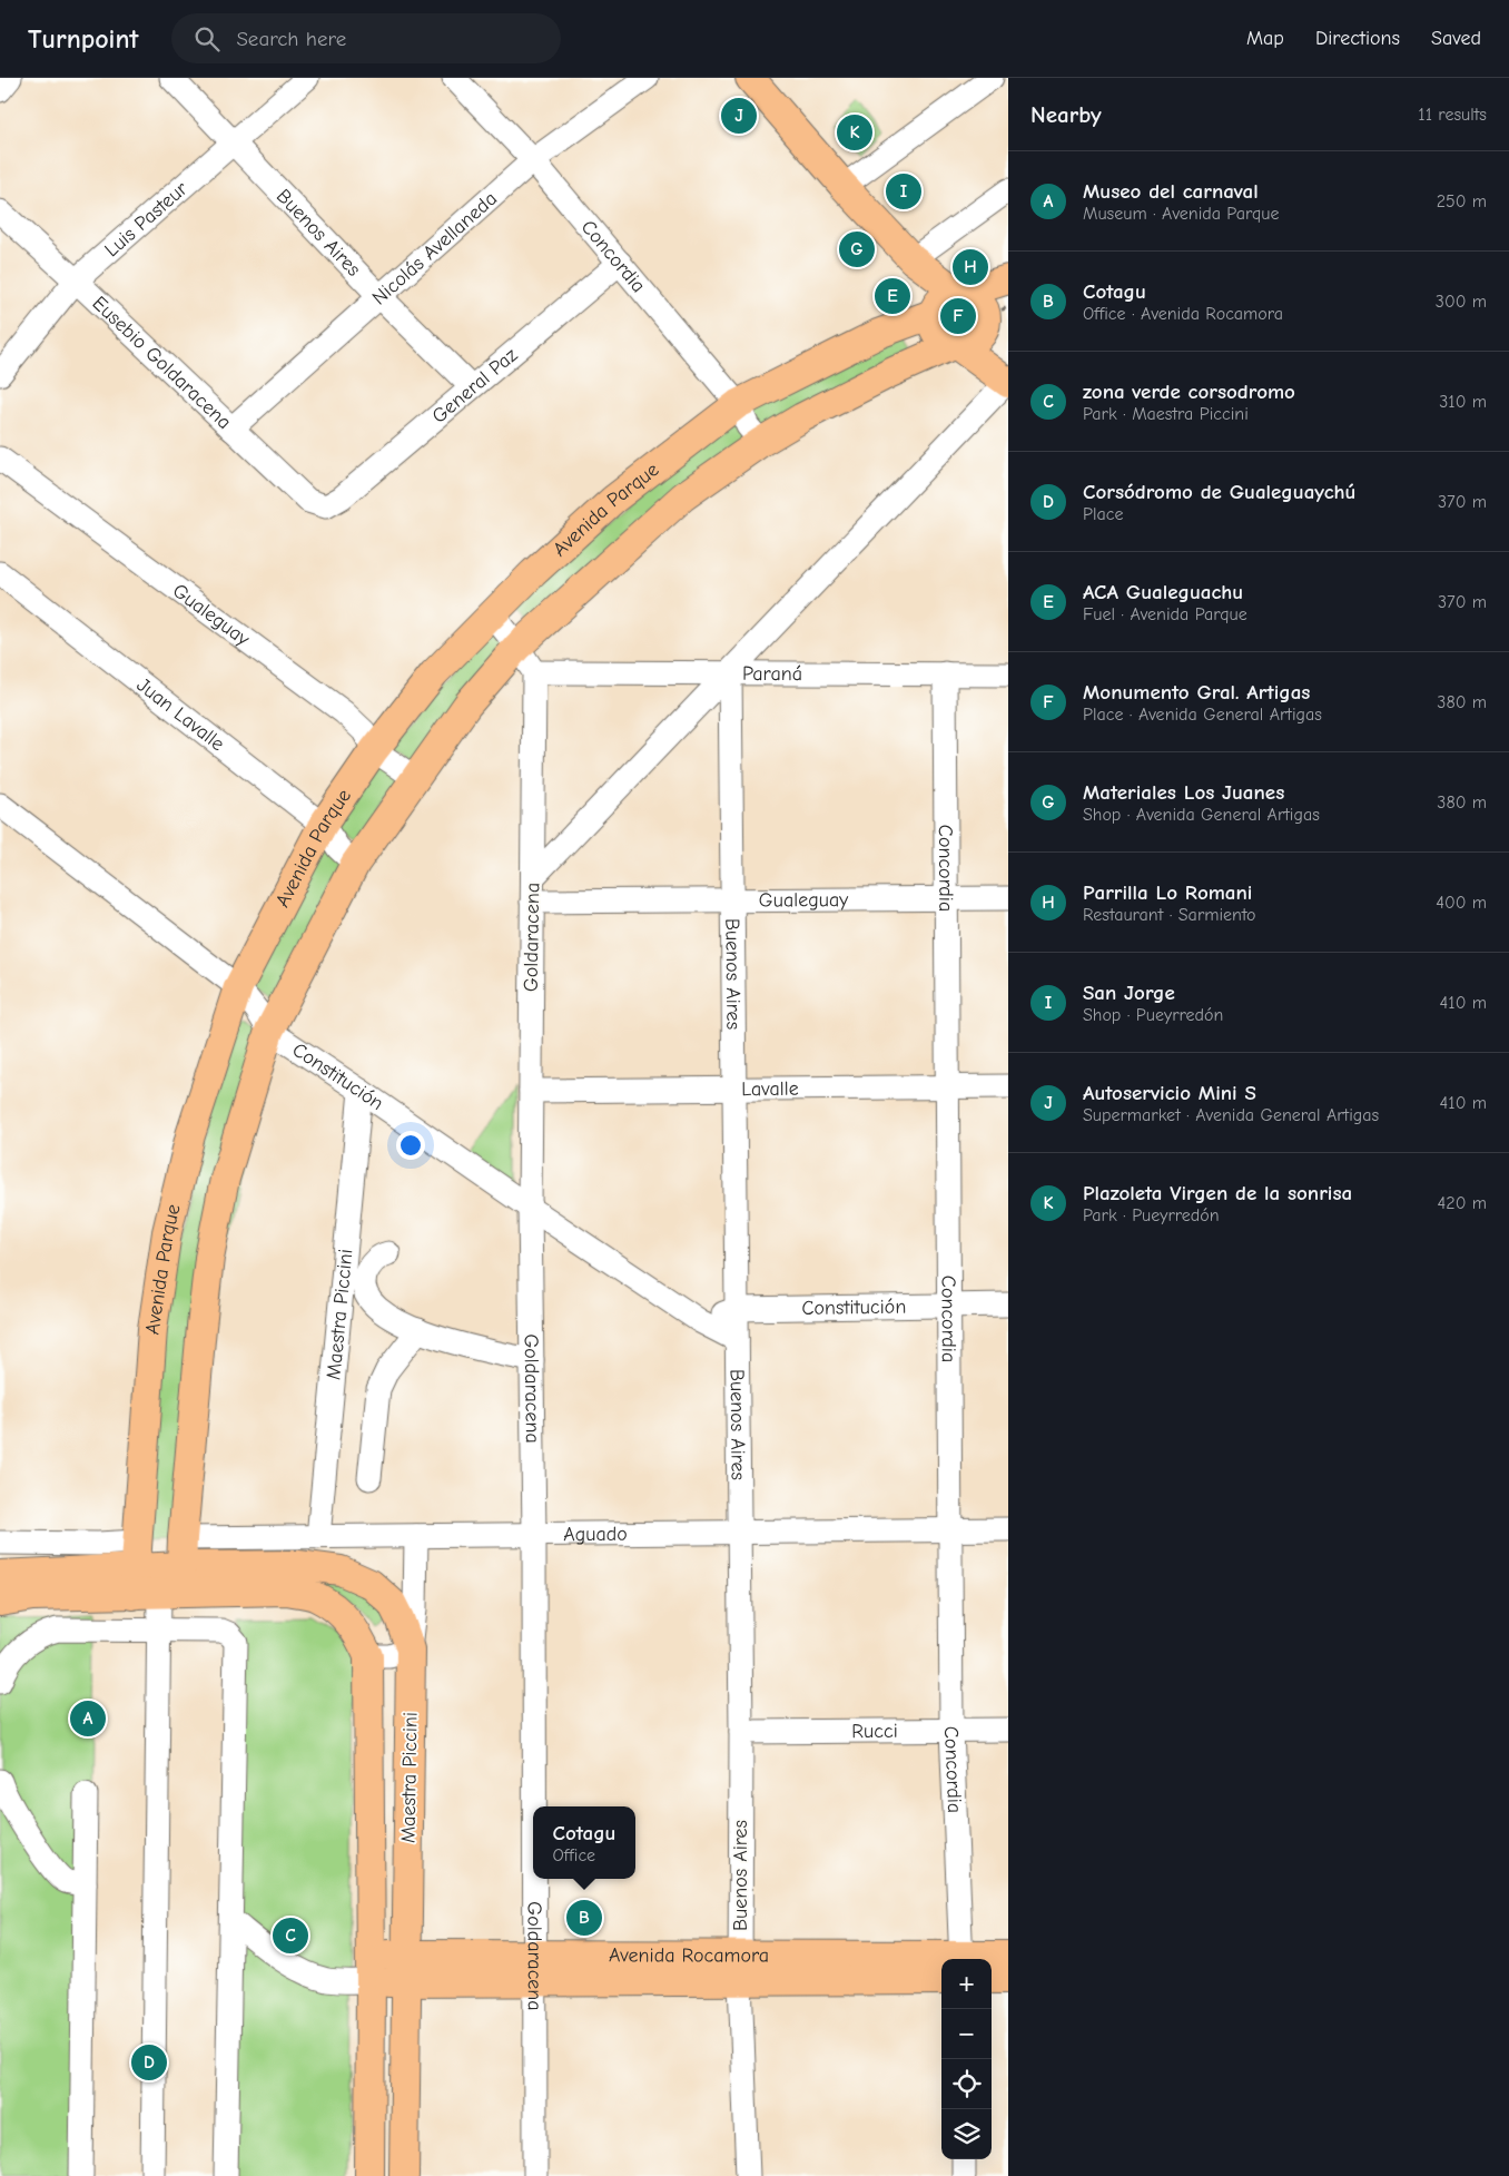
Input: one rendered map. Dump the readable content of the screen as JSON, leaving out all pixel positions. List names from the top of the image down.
{
  "streets": {
    "main road": ["Avenida Parque", "Maestra Piccini", "Avenida Rocamora"],
    "street": [
      "Luis Pasteur",
      "Buenos Aires",
      "Nicolás Avellaneda",
      "Concordia",
      "Eusebio Goldaracena",
      "General Paz",
      "Gualeguay",
      "Paraná",
      "Juan Lavalle",
      "Goldaracena",
      "Constitución",
      "Lavalle",
      "Aguado",
      "Rucci"
    ]
  },
  "crossings": [
    ["Luis Pasteur", "Buenos Aires"],
    ["Luis Pasteur", "Eusebio Goldaracena"],
    ["Buenos Aires", "Nicolás Avellaneda"],
    ["Buenos Aires", "General Paz"],
    ["Buenos Aires", "Gualeguay"],
    ["Buenos Aires", "Paraná"],
    ["Buenos Aires", "Constitución"],
    ["Buenos Aires", "Lavalle"],
    ["Buenos Aires", "Aguado"],
    ["Buenos Aires", "Rucci"],
    ["Buenos Aires", "Avenida Rocamora"],
    ["Nicolás Avellaneda", "Concordia"],
    ["Nicolás Avellaneda", "Eusebio Goldaracena"],
    ["Concordia", "General Paz"],
    ["Concordia", "Avenida Parque"],
    ["Concordia", "Gualeguay"],
    ["Concordia", "Paraná"],
    ["Concordia", "Constitución"],
    ["Concordia", "Lavalle"],
    ["Concordia", "Aguado"],
    ["Concordia", "Rucci"],
    ["Eusebio Goldaracena", "General Paz"],
    ["Avenida Parque", "Gualeguay"],
    ["Avenida Parque", "Juan Lavalle"],
    ["Avenida Parque", "Constitución"],
    ["Avenida Parque", "Maestra Piccini"],
    ["Avenida Parque", "Aguado"],
    ["Gualeguay", "Goldaracena"],
    ["Paraná", "Goldaracena"],
    ["Goldaracena", "Constitución"],
    ["Goldaracena", "Lavalle"],
    ["Goldaracena", "Aguado"],
    ["Goldaracena", "Avenida Rocamora"],
    ["Constitución", "Maestra Piccini"],
    ["Maestra Piccini", "Aguado"],
    ["Maestra Piccini", "Avenida Rocamora"]
  ],
  "page": {
    "header": "Turnpoint",
    "search": "Search here",
    "nav": ["Map", "Directions", "Saved"],
    "heading": ["Nearby", "11 results"],
    "pins": [
      "J",
      "K",
      "I",
      "G",
      "H",
      "E",
      "F",
      "A",
      "B",
      "C",
      "D"
    ],
    "list": [
      {
        "mark": "A",
        "name": "Museo del carnaval",
        "note": "Museum · Avenida Parque",
        "value": "250 m"
      },
      {
        "mark": "B",
        "name": "Cotagu",
        "note": "Office · Avenida Rocamora",
        "value": "300 m"
      },
      {
        "mark": "C",
        "name": "zona verde corsodromo",
        "note": "Park · Maestra Piccini",
        "value": "310 m"
      },
      {
        "mark": "D",
        "name": "Corsódromo de Gualeguaychú",
        "note": "Place",
        "value": "370 m"
      },
      {
        "mark": "E",
        "name": "ACA Gualeguachu",
        "note": "Fuel · Avenida Parque",
        "value": "370 m"
      },
      {
        "mark": "F",
        "name": "Monumento Gral. Artigas",
        "note": "Place · Avenida General Artigas",
        "value": "380 m"
      },
      {
        "mark": "G",
        "name": "Materiales Los Juanes",
        "note": "Shop · Avenida General Artigas",
        "value": "380 m"
      },
      {
        "mark": "H",
        "name": "Parrilla Lo Romani",
        "note": "Restaurant · Sarmiento",
        "value": "400 m"
      },
      {
        "mark": "I",
        "name": "San Jorge",
        "note": "Shop · Pueyrredón",
        "value": "410 m"
      },
      {
        "mark": "J",
        "name": "Autoservicio Mini S",
        "note": "Supermarket · Avenida General Artigas",
        "value": "410 m"
      },
      {
        "mark": "K",
        "name": "Plazoleta Virgen de la sonrisa",
        "note": "Park · Pueyrredón",
        "value": "420 m"
      }
    ],
    "popup": ["Cotagu", "Office"],
    "map_buttons": ["+", "−"]
  }
}
